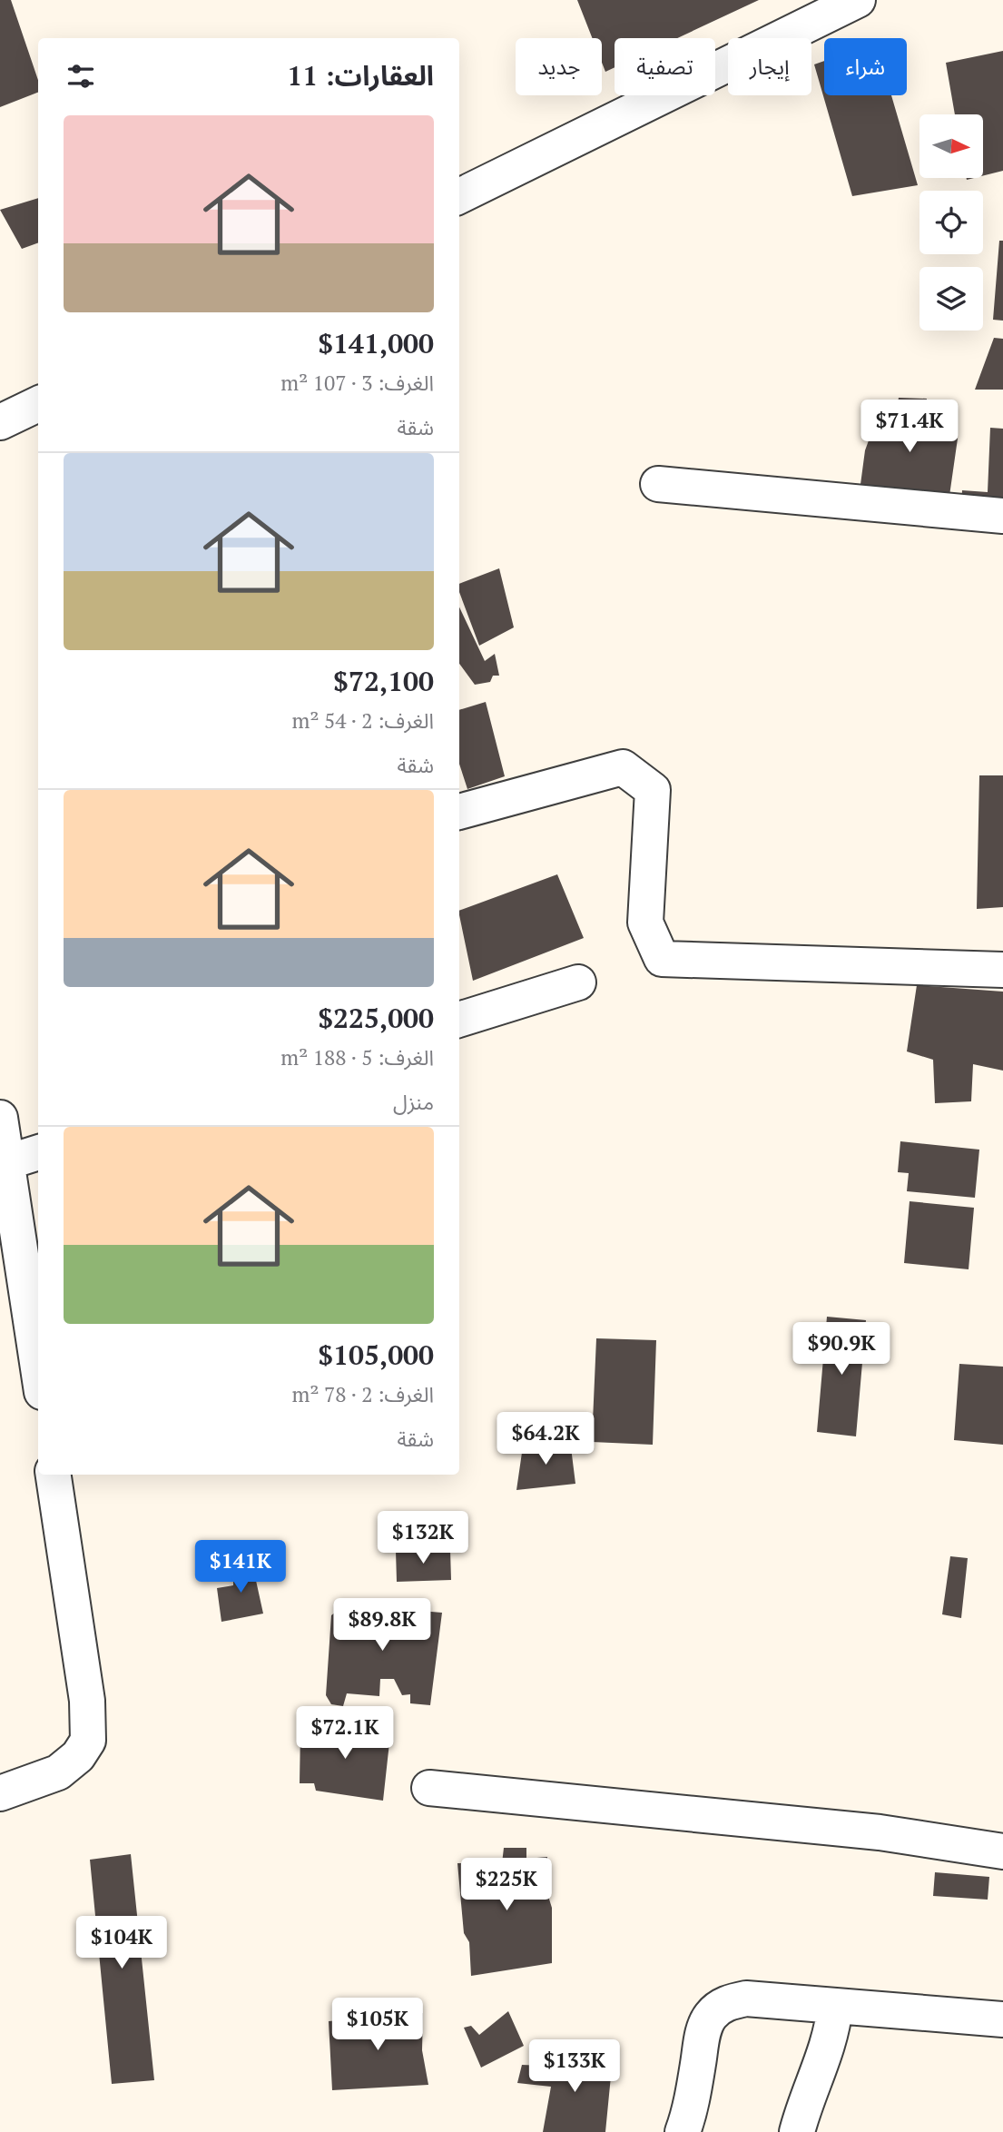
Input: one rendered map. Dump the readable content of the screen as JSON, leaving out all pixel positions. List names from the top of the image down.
{
  "north": "right",
  "page": {
    "chip": [
      "شراء",
      "إيجار",
      "تصفية",
      "جديد"
    ],
    "heading": "العقارات: 11",
    "list": [
      {
        "name": "$141,000",
        "note": "الغرف: 3 · 107 m² · شقة"
      },
      {
        "name": "$72,100",
        "note": "الغرف: 2 · 54 m² · شقة"
      },
      {
        "name": "$225,000",
        "note": "الغرف: 5 · 188 m² · منزل"
      },
      {
        "name": "$105,000",
        "note": "الغرف: 2 · 78 m² · شقة"
      }
    ],
    "price": [
      "$71.4K",
      "$90.9K",
      "$64.2K",
      "$132K",
      "$141K",
      "$89.8K",
      "$72.1K",
      "$225K",
      "$104K",
      "$105K",
      "$133K"
    ]
  }
}
